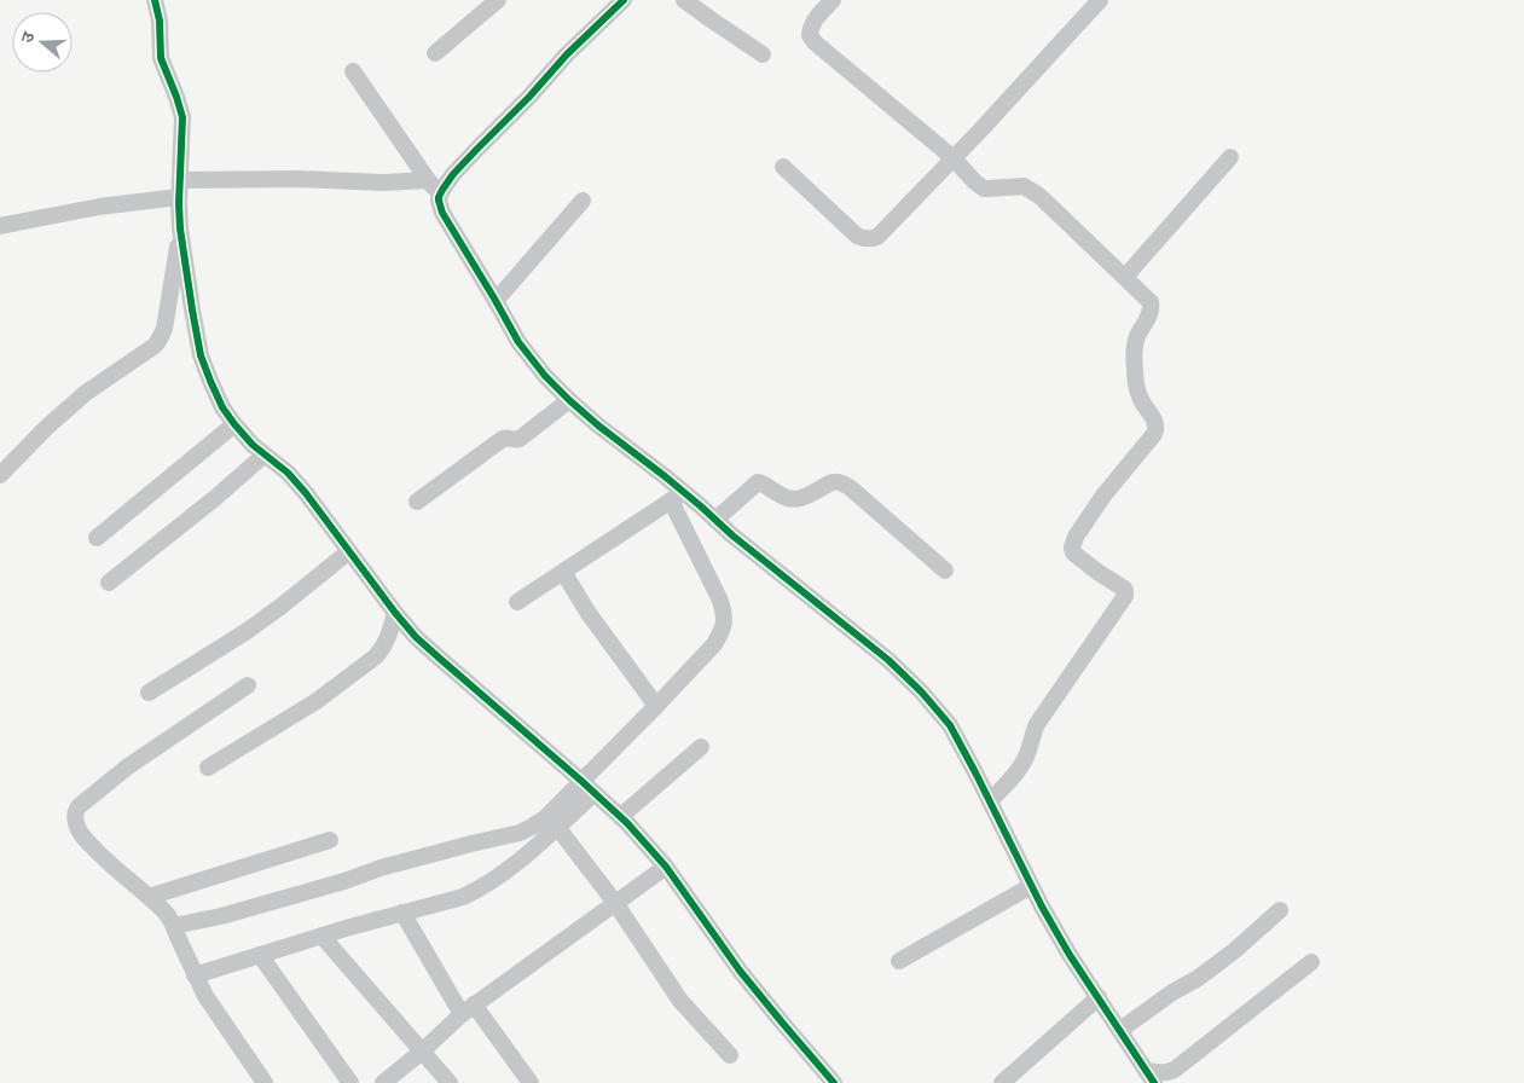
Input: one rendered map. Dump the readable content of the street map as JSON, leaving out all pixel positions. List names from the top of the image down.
{
  "north": "left"
}
